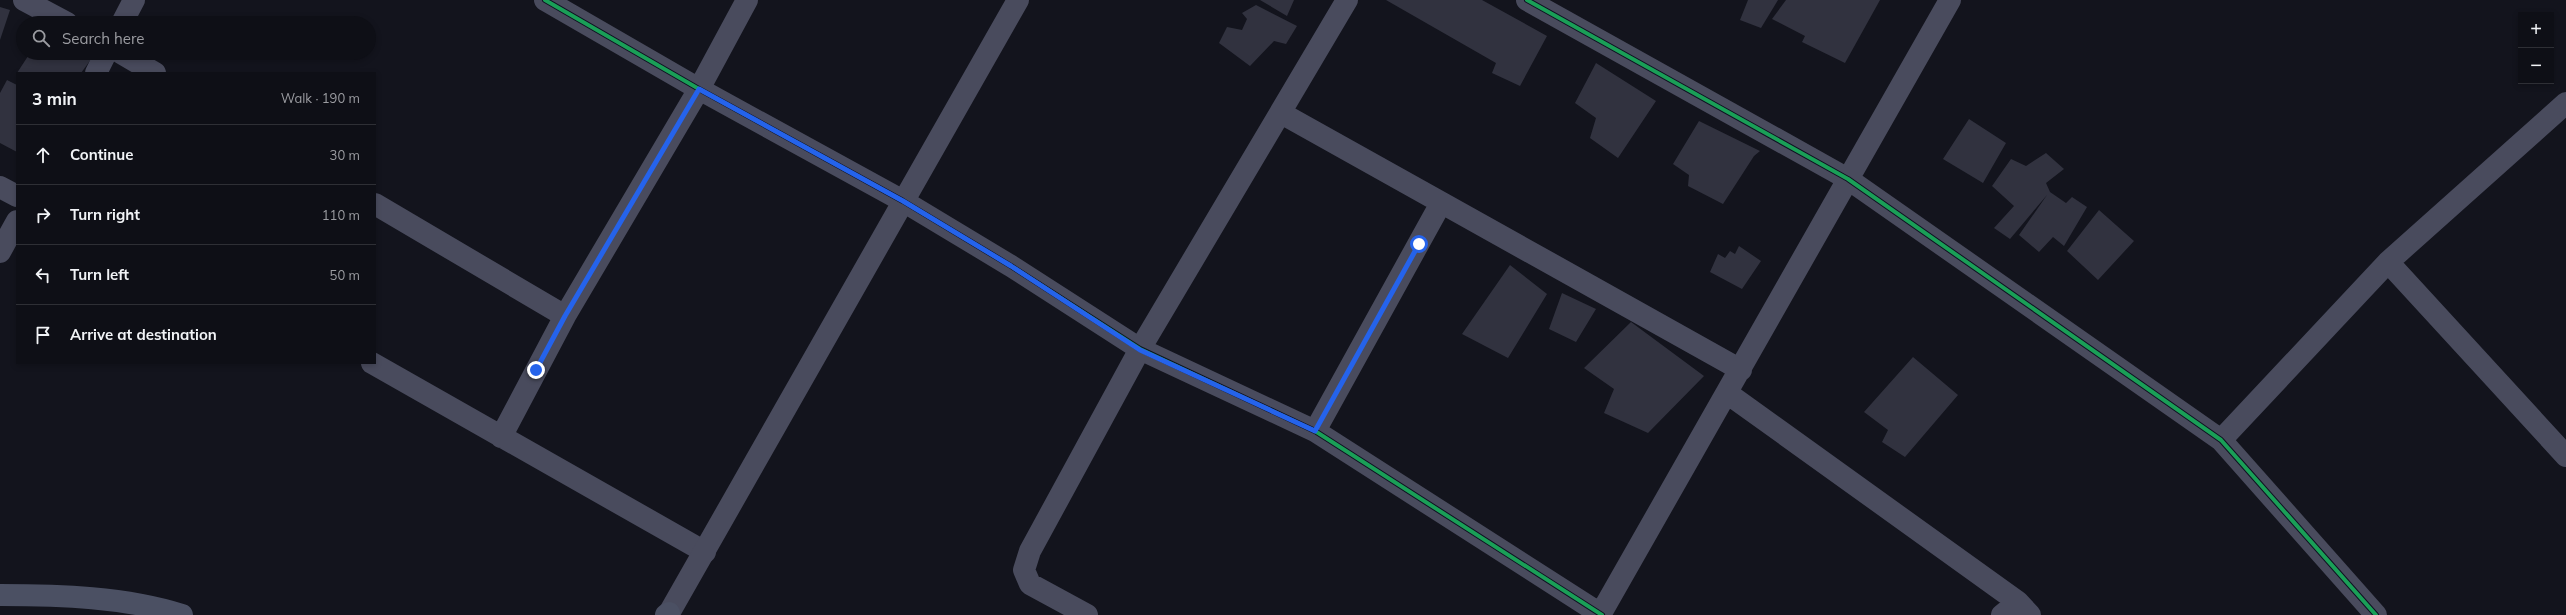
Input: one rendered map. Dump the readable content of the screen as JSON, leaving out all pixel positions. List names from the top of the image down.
{
  "page": {
    "map_buttons": ["+", "−"],
    "search": "Search here",
    "heading": ["3 min", "Walk · 190 m"],
    "list": [
      ["Continue", "30 m"],
      ["Turn right", "110 m"],
      ["Turn left", "50 m"],
      "Arrive at destination"
    ]
  }
}
